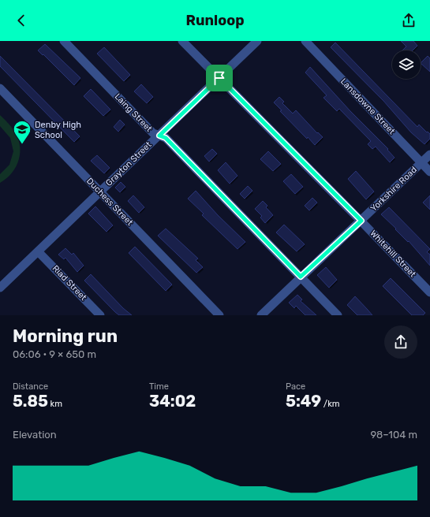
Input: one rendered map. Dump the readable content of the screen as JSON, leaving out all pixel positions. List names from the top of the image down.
{
  "streets": {
    "street": [
      "Lansdowne Street",
      "Laing Street",
      "Grayton Street",
      "Yorkshire Road",
      "Duchess Street",
      "Whitehill Street",
      "Riad Street"
    ]
  },
  "crossings": [
    ["Lansdowne Street", "Yorkshire Road"],
    ["Laing Street", "Grayton Street"],
    ["Laing Street", "Yorkshire Road"],
    ["Grayton Street", "Duchess Street"],
    ["Grayton Street", "Whitehill Street"],
    ["Grayton Street", "Riad Street"],
    ["Yorkshire Road", "Whitehill Street"]
  ],
  "places": {
    "school or university": ["Denby High School"]
  },
  "page": {
    "header": "Runloop",
    "heading": ["Morning run", "06:06 · 9 × 650 m"],
    "stats": [
      ["Distance", "5.85 km"],
      ["Time", "34:02"],
      ["Pace", "5:49 /km"]
    ],
    "chart": ["Elevation", "98–104 m"]
  }
}
